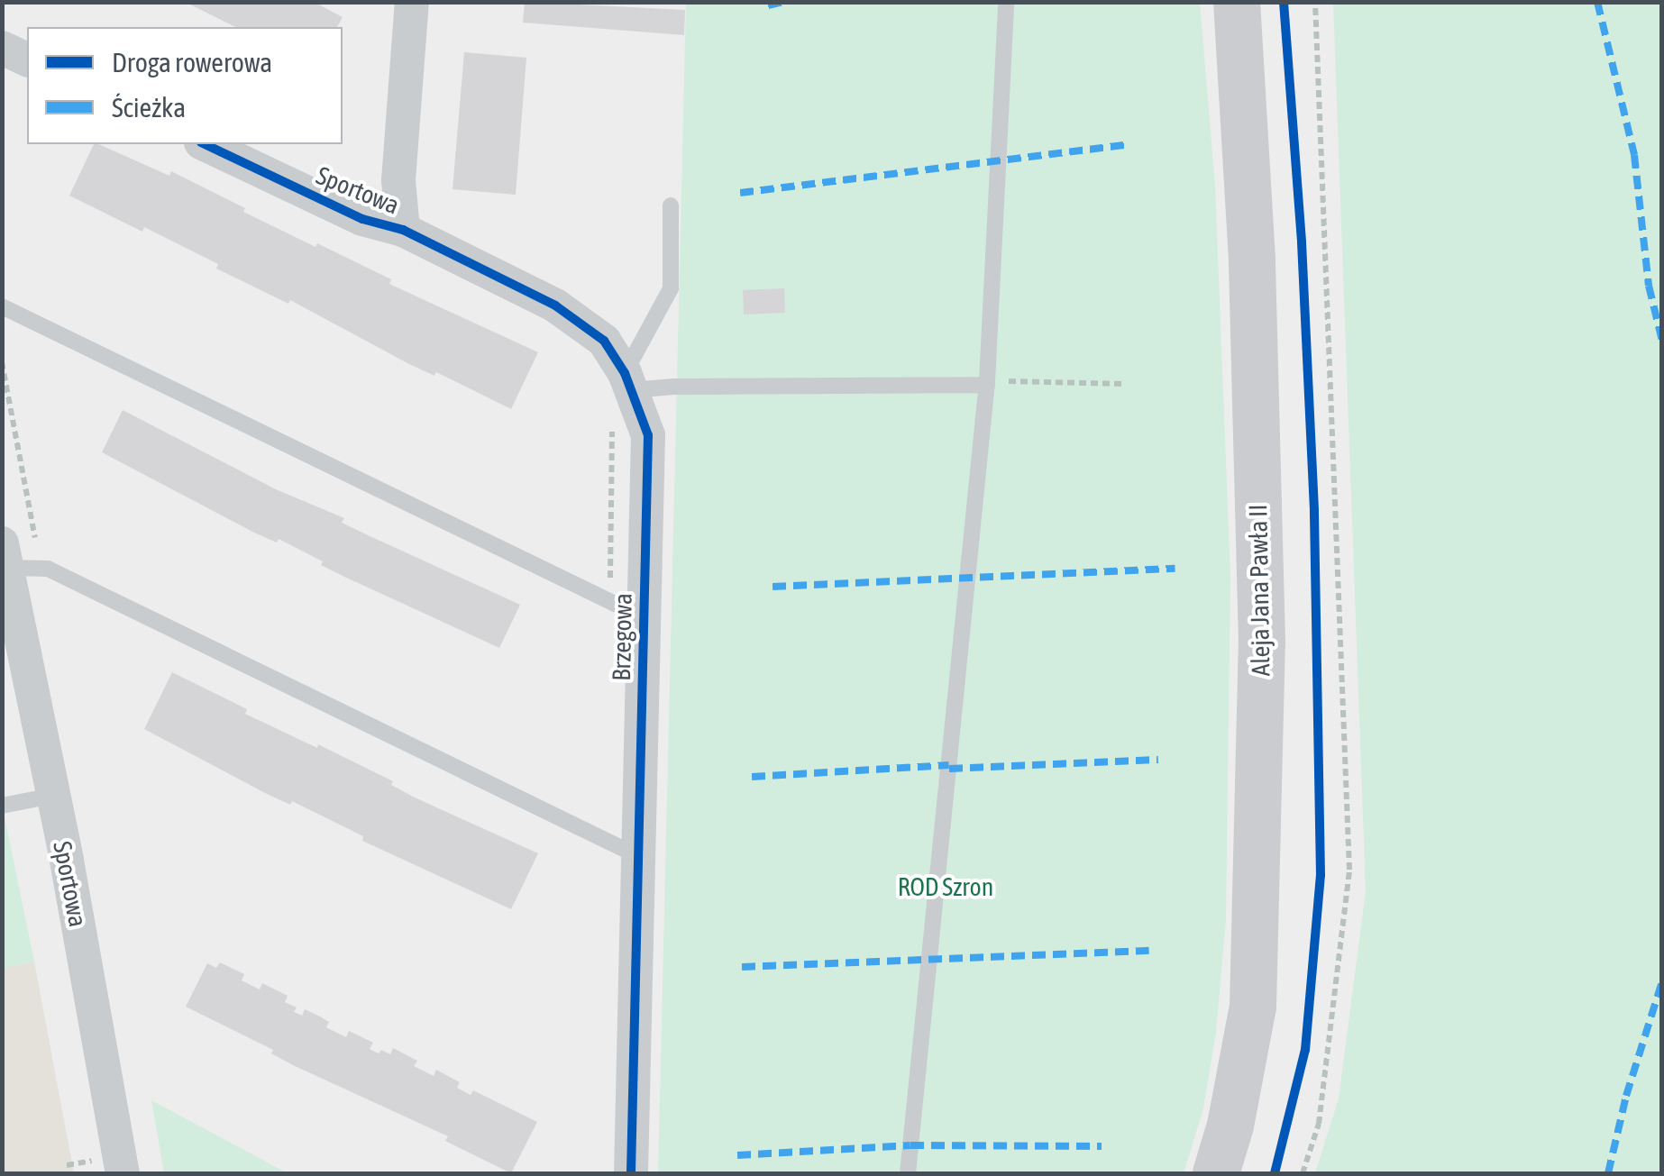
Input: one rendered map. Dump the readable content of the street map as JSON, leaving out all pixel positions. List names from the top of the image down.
{
  "streets": {
    "street": ["Sportowa", "Aleja Jana Pawła II", "Brzegowa"]
  },
  "crossings": [
    ["Sportowa", "Brzegowa"]
  ],
  "parks": ["ROD Szron"],
  "legend": ["Droga rowerowa", "Ścieżka"]
}
